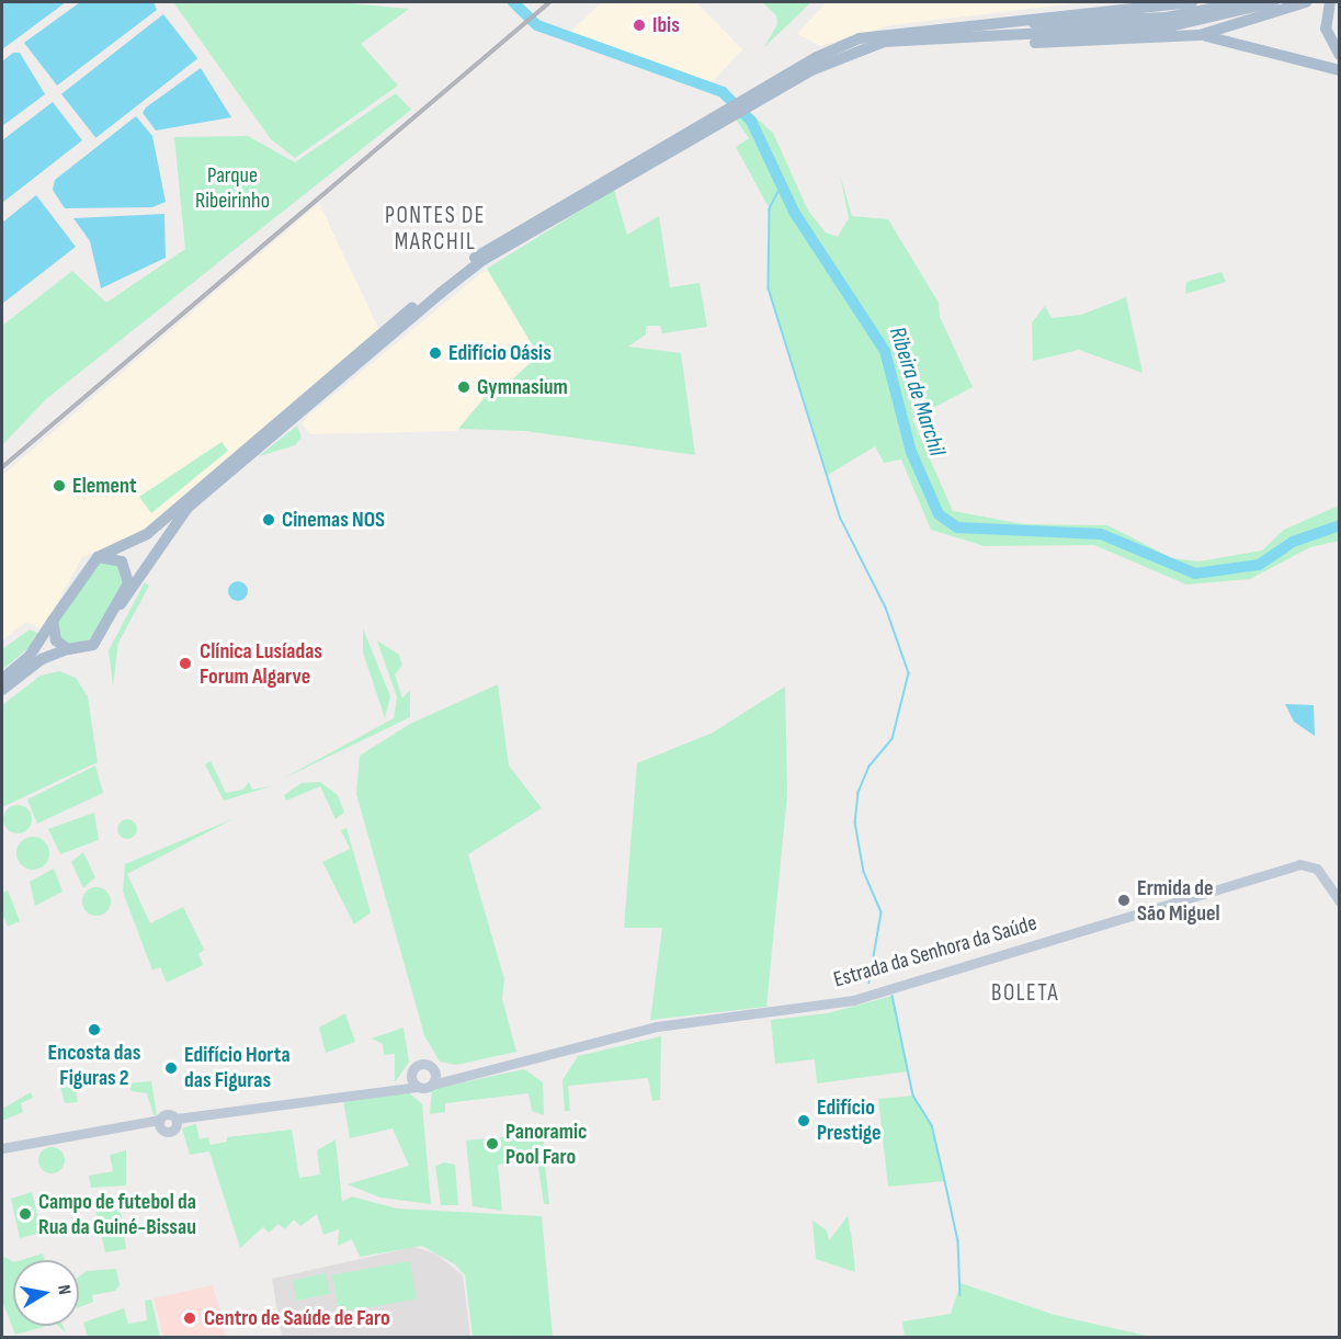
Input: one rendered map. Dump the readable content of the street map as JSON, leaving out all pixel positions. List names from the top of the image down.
{
  "streets": {
    "street": ["Estrada da Senhora da Saúde"]
  },
  "districts": ["PONTES DE MARCHIL", "BOLETA"],
  "water": ["Ribeira de Marchil"],
  "parks": ["Parque Ribeirinho"],
  "places": [
    "Ibis",
    "Edifício Oásis",
    "Gymnasium",
    "Element",
    "Cinemas NOS",
    "Clínica Lusíadas Forum Algarve",
    "Ermida de São Miguel",
    "Encosta das Figuras 2",
    "Edifício Horta das Figuras",
    "Edifício Prestige",
    "Panoramic Pool Faro",
    "Campo de futebol da Rua da Guiné-Bissau",
    "Centro de Saúde de Faro"
  ],
  "north": "right"
}
